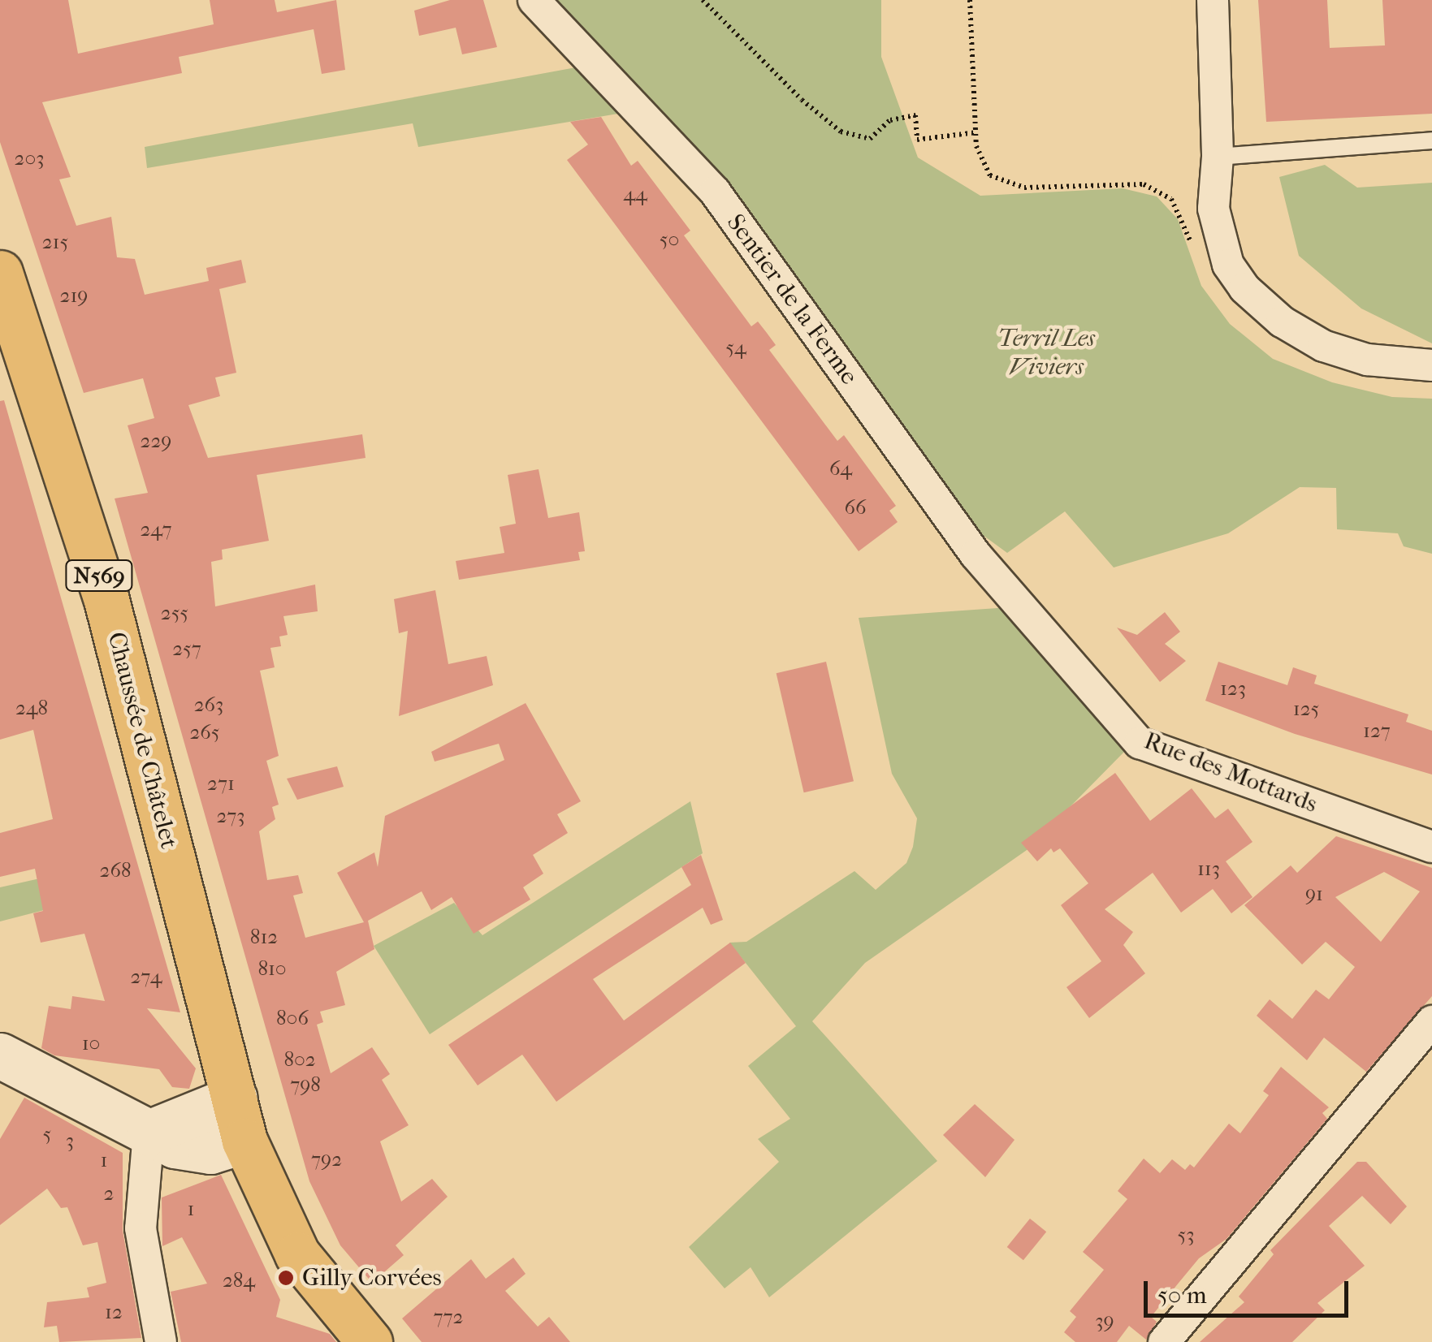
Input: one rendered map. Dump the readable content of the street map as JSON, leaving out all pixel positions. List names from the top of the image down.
{
  "streets": {
    "main road": ["N569", "Chaussée de Châtelet"],
    "street": ["Sentier de la Ferme", "Rue des Mottards"]
  },
  "crossings": [
    ["Sentier de la Ferme", "Rue des Mottards"],
    ["N569", "Chaussée de Châtelet"]
  ],
  "parks": ["Terril Les Viviers"],
  "places": ["Gilly Corvées"],
  "house_numbers": [
    "203",
    "44",
    "50",
    "215",
    "219",
    "54",
    "229",
    "64",
    "66",
    "247",
    "255",
    "257",
    "123",
    "263",
    "248",
    "125",
    "127",
    "265",
    "271",
    "273",
    "113",
    "268",
    "91",
    "812",
    "810",
    "274",
    "806",
    "10",
    "802",
    "798",
    "5",
    "3",
    "792",
    "1",
    "2",
    "1",
    "53",
    "284",
    "12",
    "772",
    "39"
  ],
  "scale_bar": "50 m"
}
